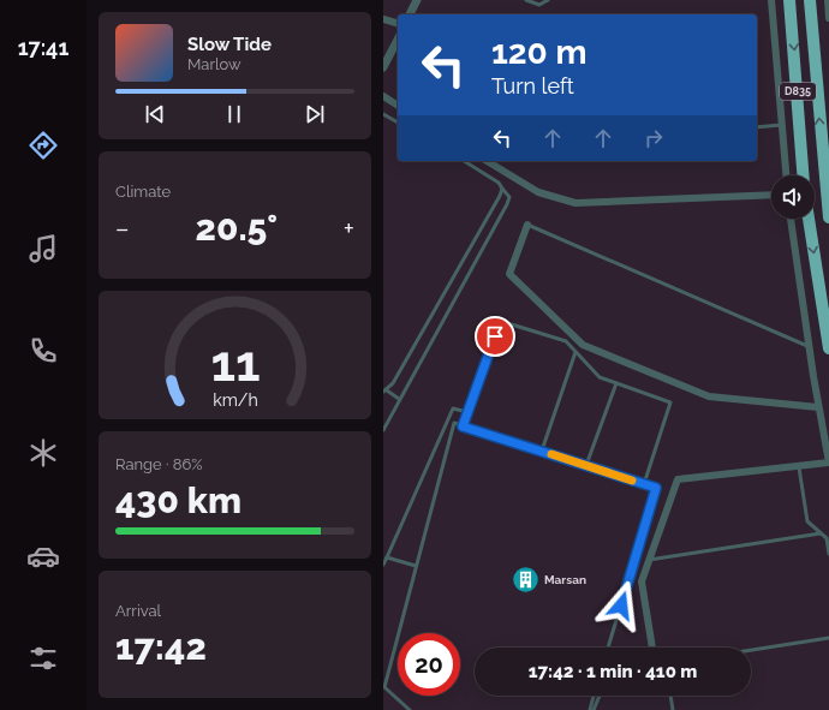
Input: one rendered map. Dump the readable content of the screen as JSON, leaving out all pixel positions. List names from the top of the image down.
{
  "streets": {
    "highway": ["D835"]
  },
  "places": {
    "building": ["Marsan"]
  },
  "page": {
    "tabs": "17:41",
    "turn": ["120 m", "Turn left"],
    "song": ["Slow Tide", "Marlow"],
    "tile": [
      "Climate",
      ["Range · 86%", "430 km"],
      ["Arrival", "17:42"]
    ],
    "heat": ["−", "20.5°", "+"],
    "limit": "20",
    "trip": "17:42 · 1 min · 410 m",
    "gauge": ["11", "km/h"]
  }
}
